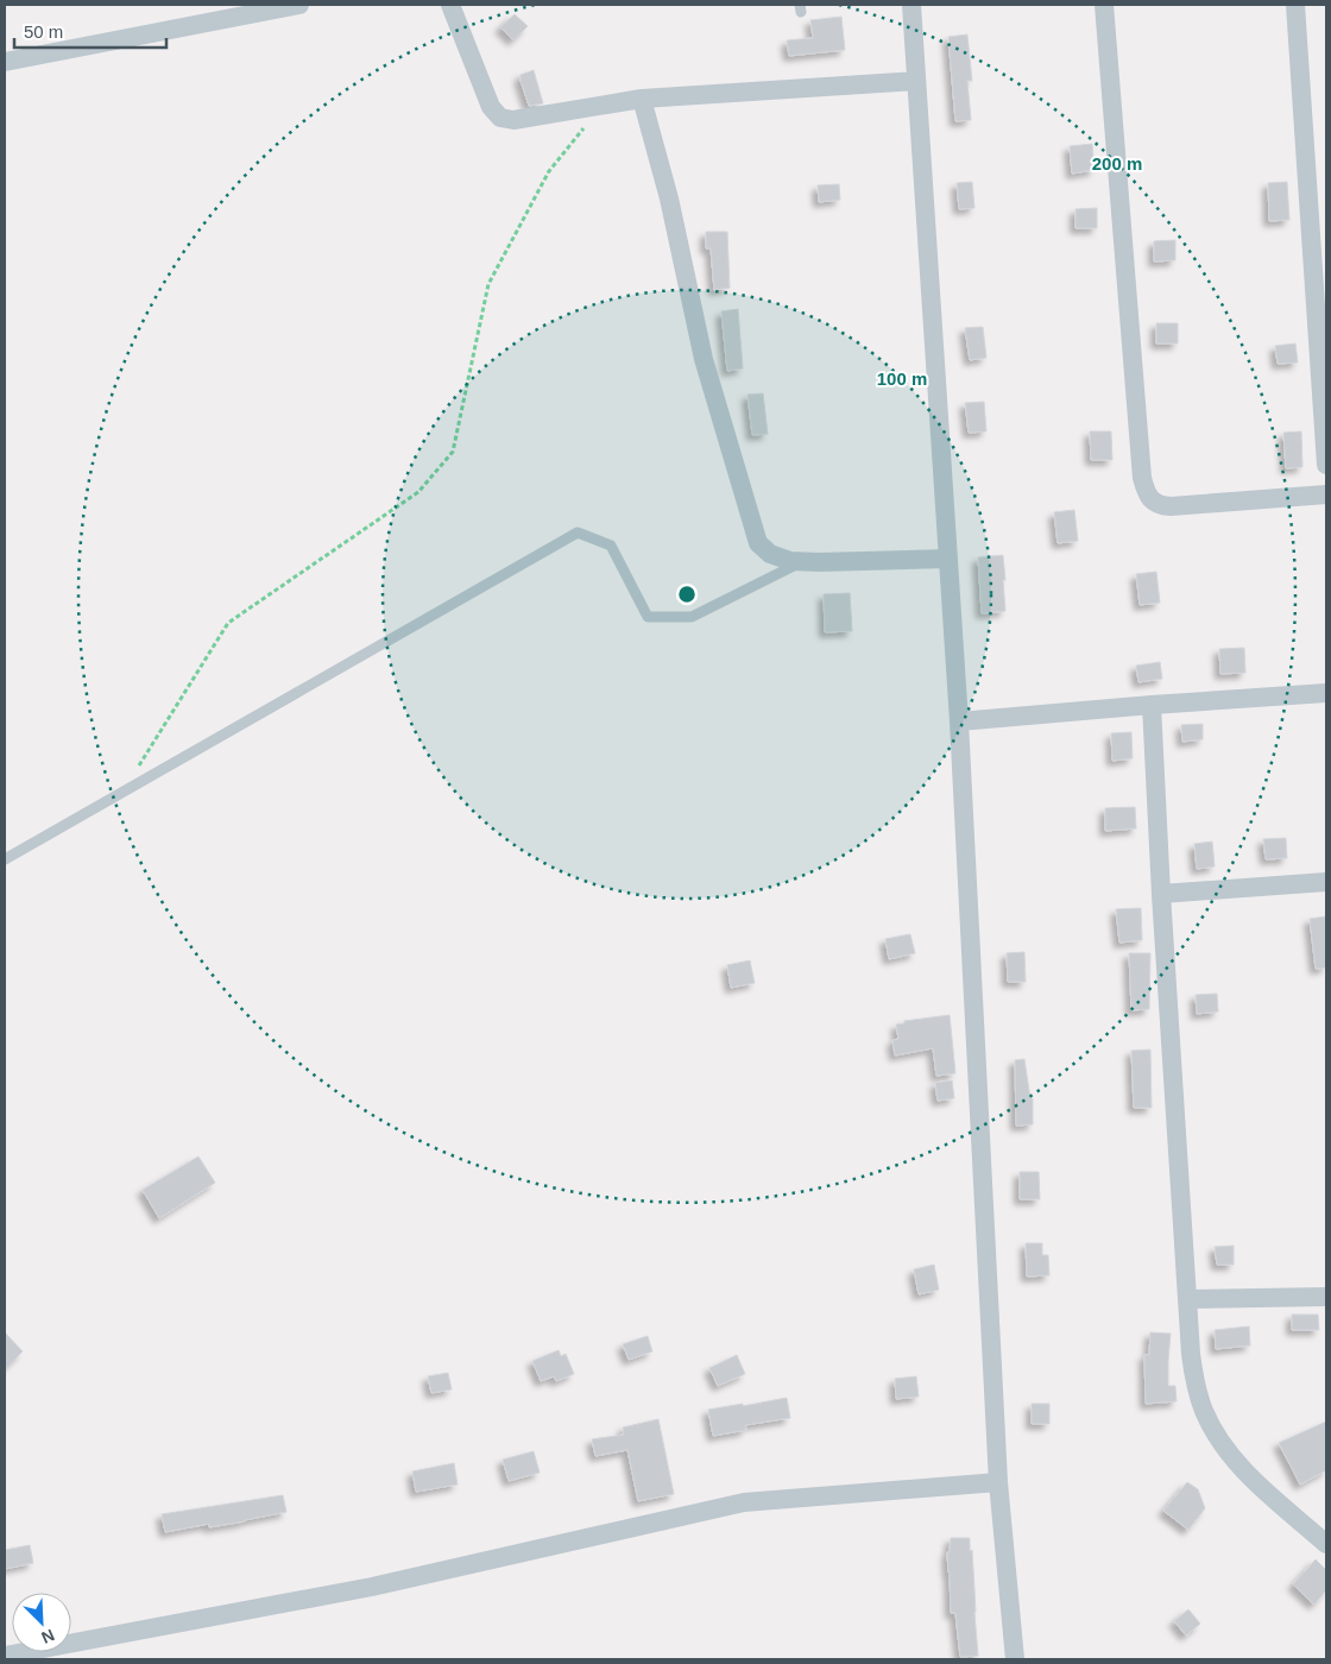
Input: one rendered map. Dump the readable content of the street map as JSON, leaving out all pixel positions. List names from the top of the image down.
{
  "scale_bar": "50 m",
  "north": "bottom right",
  "rings": ["200 m", "100 m"]
}
